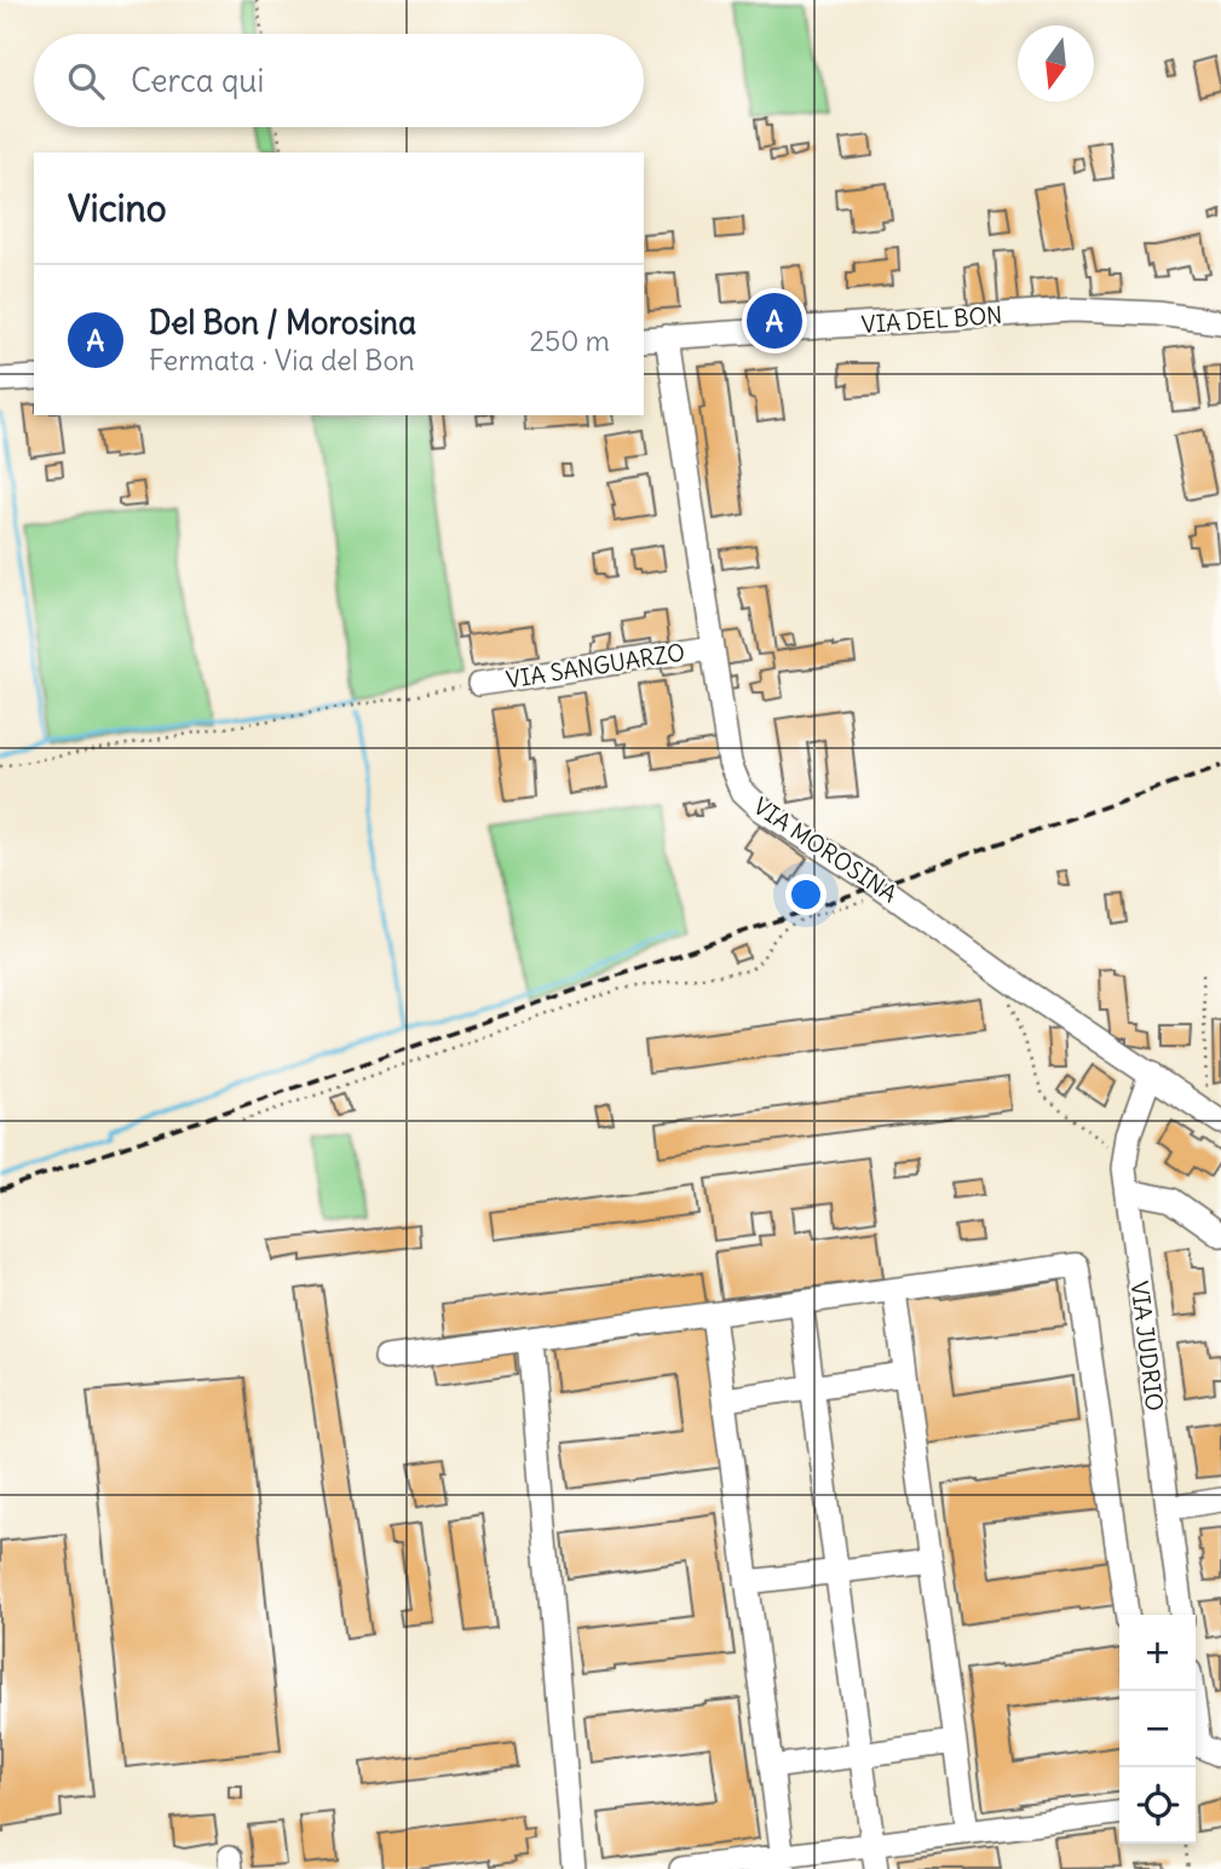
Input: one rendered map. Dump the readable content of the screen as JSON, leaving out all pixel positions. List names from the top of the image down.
{
  "streets": {
    "street": [
      "VIA DEL BON",
      "VIA SANGUARZO",
      "VIA MOROSINA",
      "VIA JUDRIO"
    ]
  },
  "crossings": [
    ["VIA DEL BON", "VIA MOROSINA"],
    ["VIA SANGUARZO", "VIA MOROSINA"],
    ["VIA MOROSINA", "VIA JUDRIO"]
  ],
  "north": "bottom",
  "page": {
    "search": "Cerca qui",
    "heading": "Vicino",
    "list": [
      {
        "mark": "A",
        "name": "Del Bon / Morosina",
        "note": "Fermata · Via del Bon",
        "value": "250 m"
      }
    ],
    "pins": "A",
    "map_buttons": ["+", "−"]
  }
}
